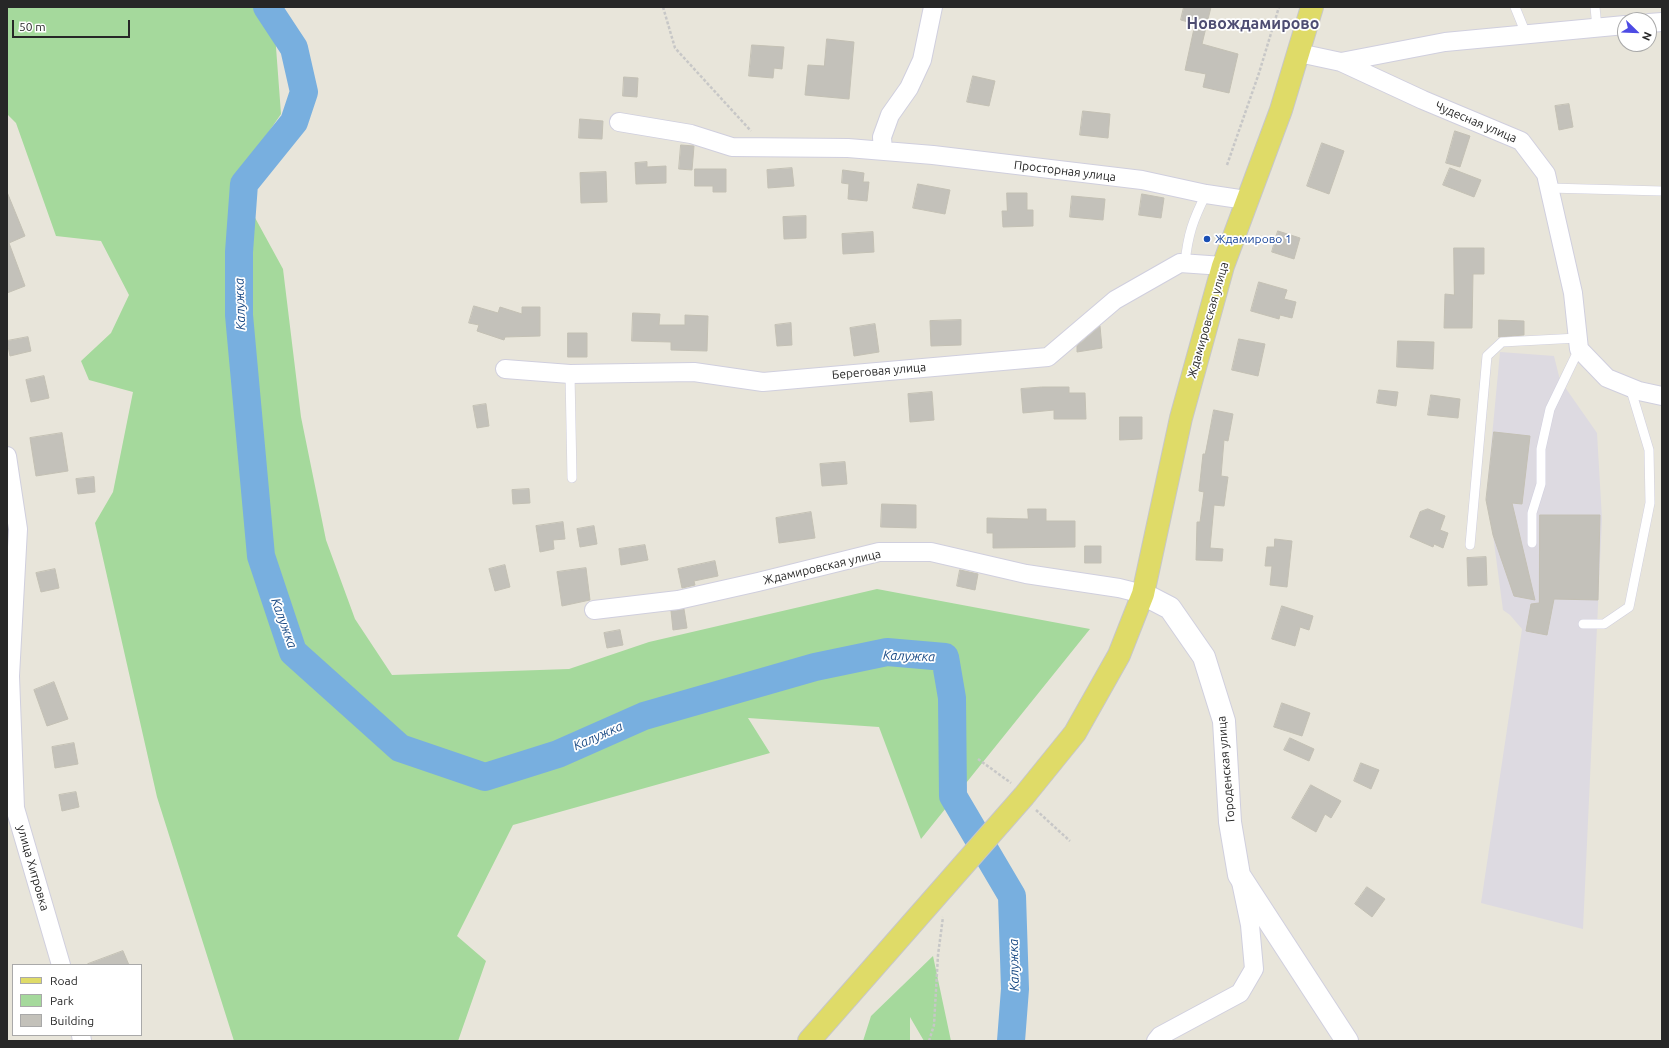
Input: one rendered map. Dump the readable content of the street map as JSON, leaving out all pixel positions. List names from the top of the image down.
{
  "streets": {
    "main road": ["Ждамировская улица"],
    "street": [
      "Чудесная улица",
      "Просторная улица",
      "Береговая улица",
      "Городенская улица",
      "улица Хитровка"
    ]
  },
  "crossings": [
    ["Просторная улица", "Ждамировская улица"],
    ["Ждамировская улица", "Береговая улица"],
    ["Ждамировская улица", "Городенская улица"]
  ],
  "districts": ["Новождамирово"],
  "water": ["Калужка"],
  "places": ["Ждамирово 1"],
  "legend": ["Road", "Park", "Building"],
  "scale_bar": "50 m",
  "north": "bottom right"
}
